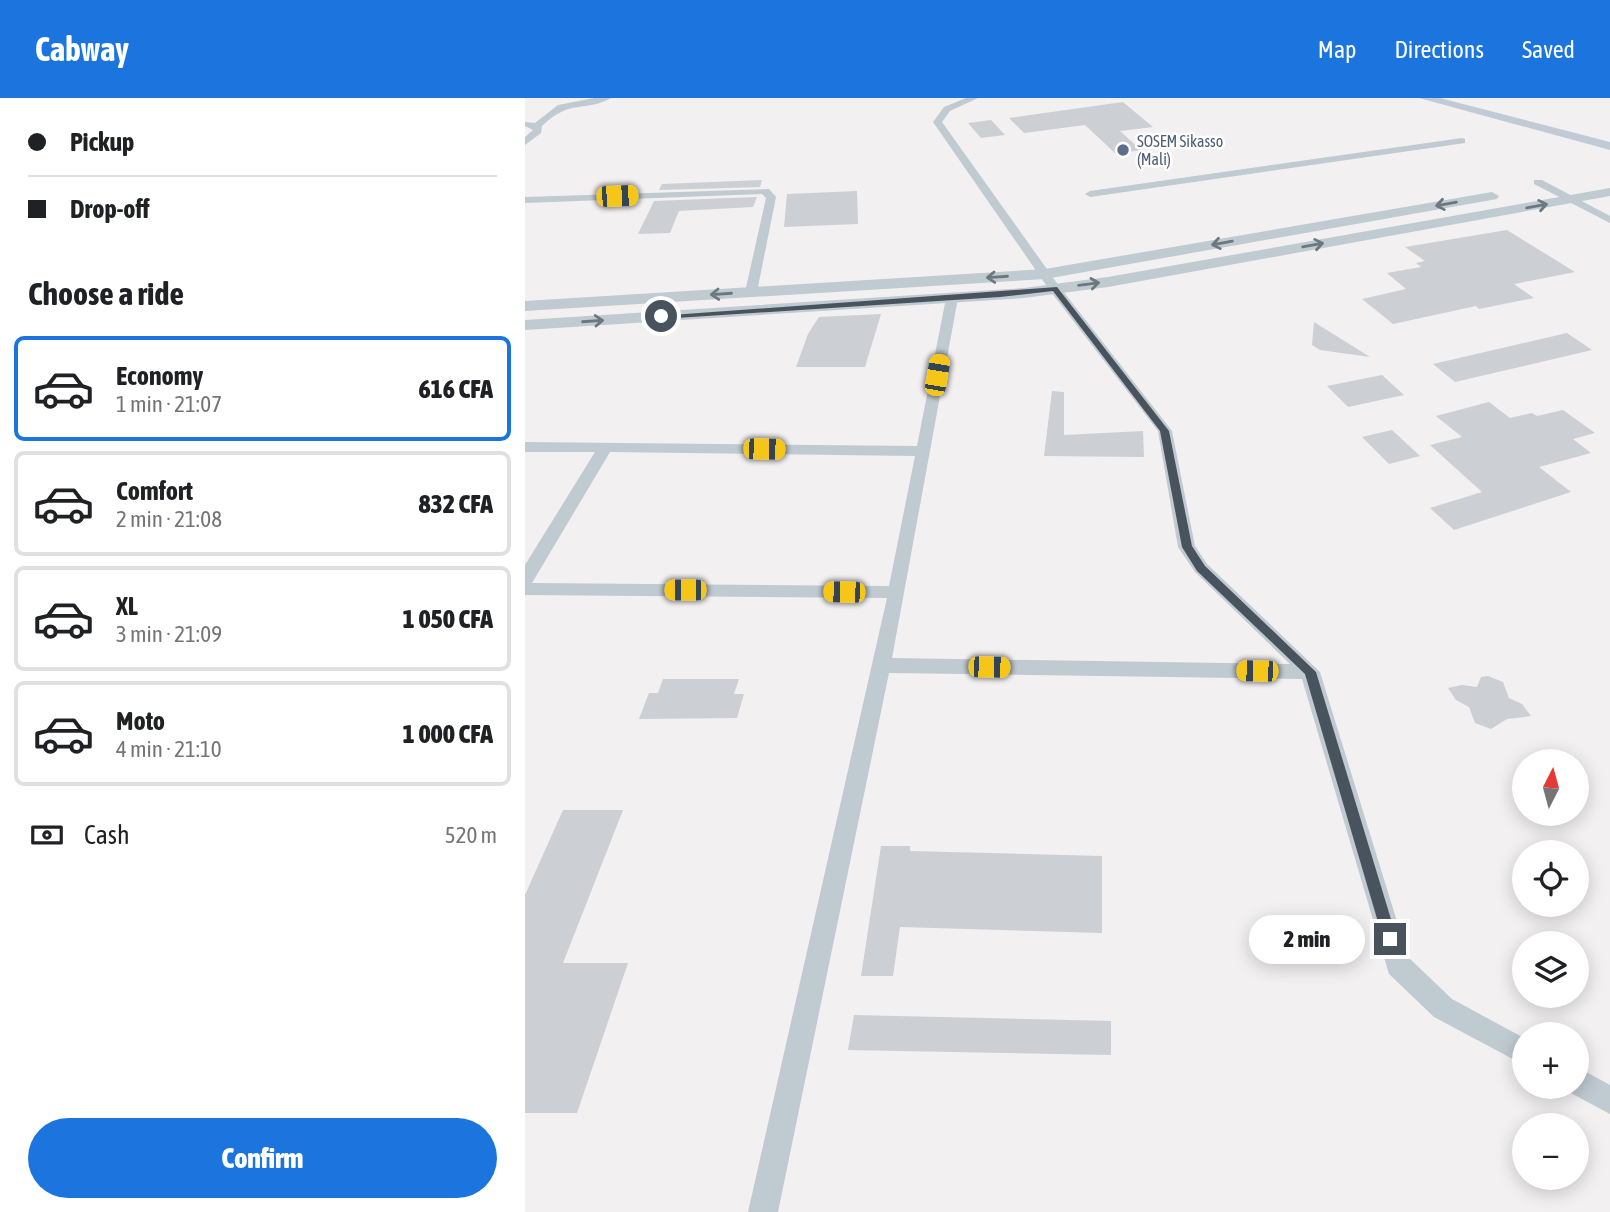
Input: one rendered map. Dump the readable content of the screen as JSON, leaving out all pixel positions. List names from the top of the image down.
{
  "places": ["SOSEM Sikasso (Mali)"],
  "north": "top",
  "page": {
    "header": "Cabway",
    "nav": ["Map", "Directions", "Saved"],
    "banner": ["Pickup", "Drop-off"],
    "heading": "Choose a ride",
    "list": [
      {
        "name": "Economy",
        "note": "1 min · 21:07",
        "value": "616 CFA"
      },
      {
        "name": "Comfort",
        "note": "2 min · 21:08",
        "value": "832 CFA"
      },
      {
        "name": "XL",
        "note": "3 min · 21:09",
        "value": "1 050 CFA"
      },
      {
        "name": "Moto",
        "note": "4 min · 21:10",
        "value": "1 000 CFA"
      }
    ],
    "map_buttons": ["+", "−"],
    "pay": ["Cash", "520 m"],
    "bubble": "2 min",
    "buttons": "Confirm"
  }
}
